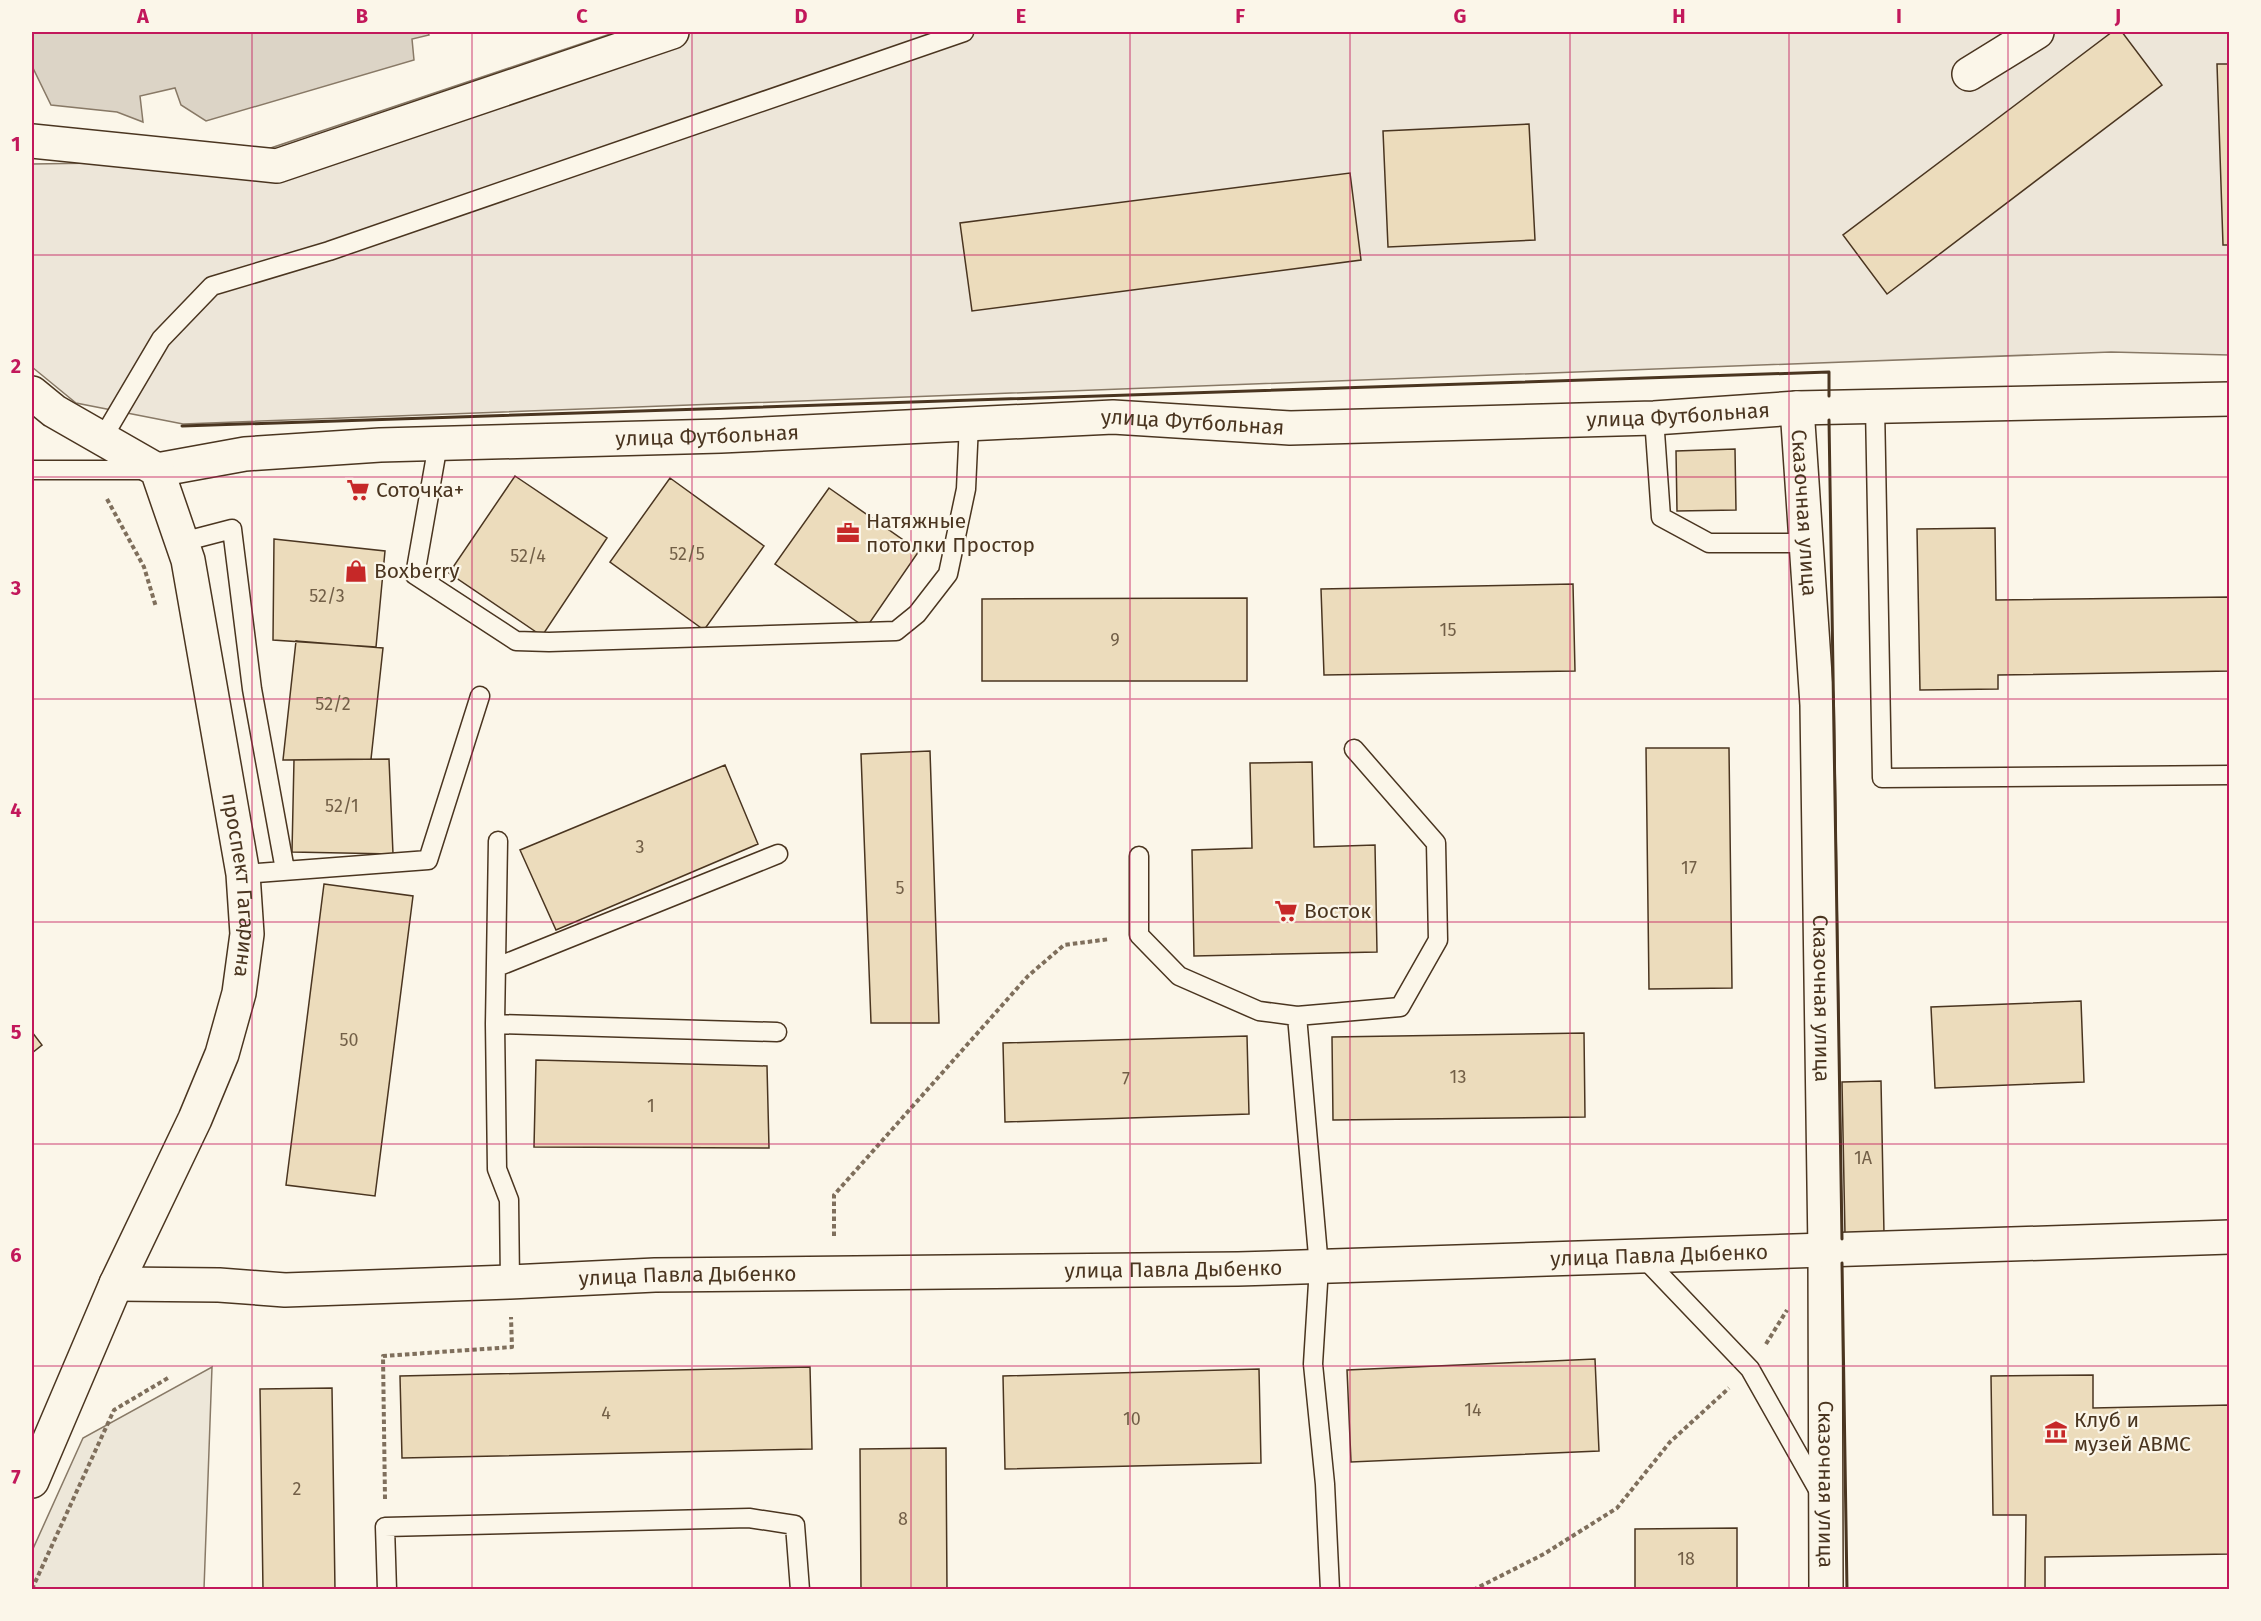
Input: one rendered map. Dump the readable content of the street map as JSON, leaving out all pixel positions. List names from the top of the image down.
{
  "streets": {
    "street": [
      "улица Футбольная",
      "Сказочная улица",
      "проспект Гагарина",
      "улица Павла Дыбенко"
    ]
  },
  "crossings": [
    ["улица Футбольная", "Сказочная улица"],
    ["улица Футбольная", "проспект Гагарина"],
    ["Сказочная улица", "улица Павла Дыбенко"],
    ["проспект Гагарина", "улица Павла Дыбенко"]
  ],
  "places": {
    "supermarket": ["Соточка+", "Восток"],
    "office": ["Натяжные потолки Простор"],
    "shop": ["Boxberry"],
    "museum": ["Клуб и музей АВМС"]
  },
  "house_numbers": [
    "52/5",
    "52/4",
    "52/3",
    "15",
    "9",
    "52/2",
    "52/1",
    "3",
    "17",
    "5",
    "50",
    "13",
    "7",
    "1",
    "1А",
    "14",
    "4",
    "10",
    "2",
    "8",
    "18"
  ],
  "grid": {
    "columns": [
      "A",
      "B",
      "C",
      "D",
      "E",
      "F",
      "G",
      "H",
      "I",
      "J"
    ],
    "rows": [
      "1",
      "2",
      "3",
      "4",
      "5",
      "6",
      "7"
    ]
  }
}
